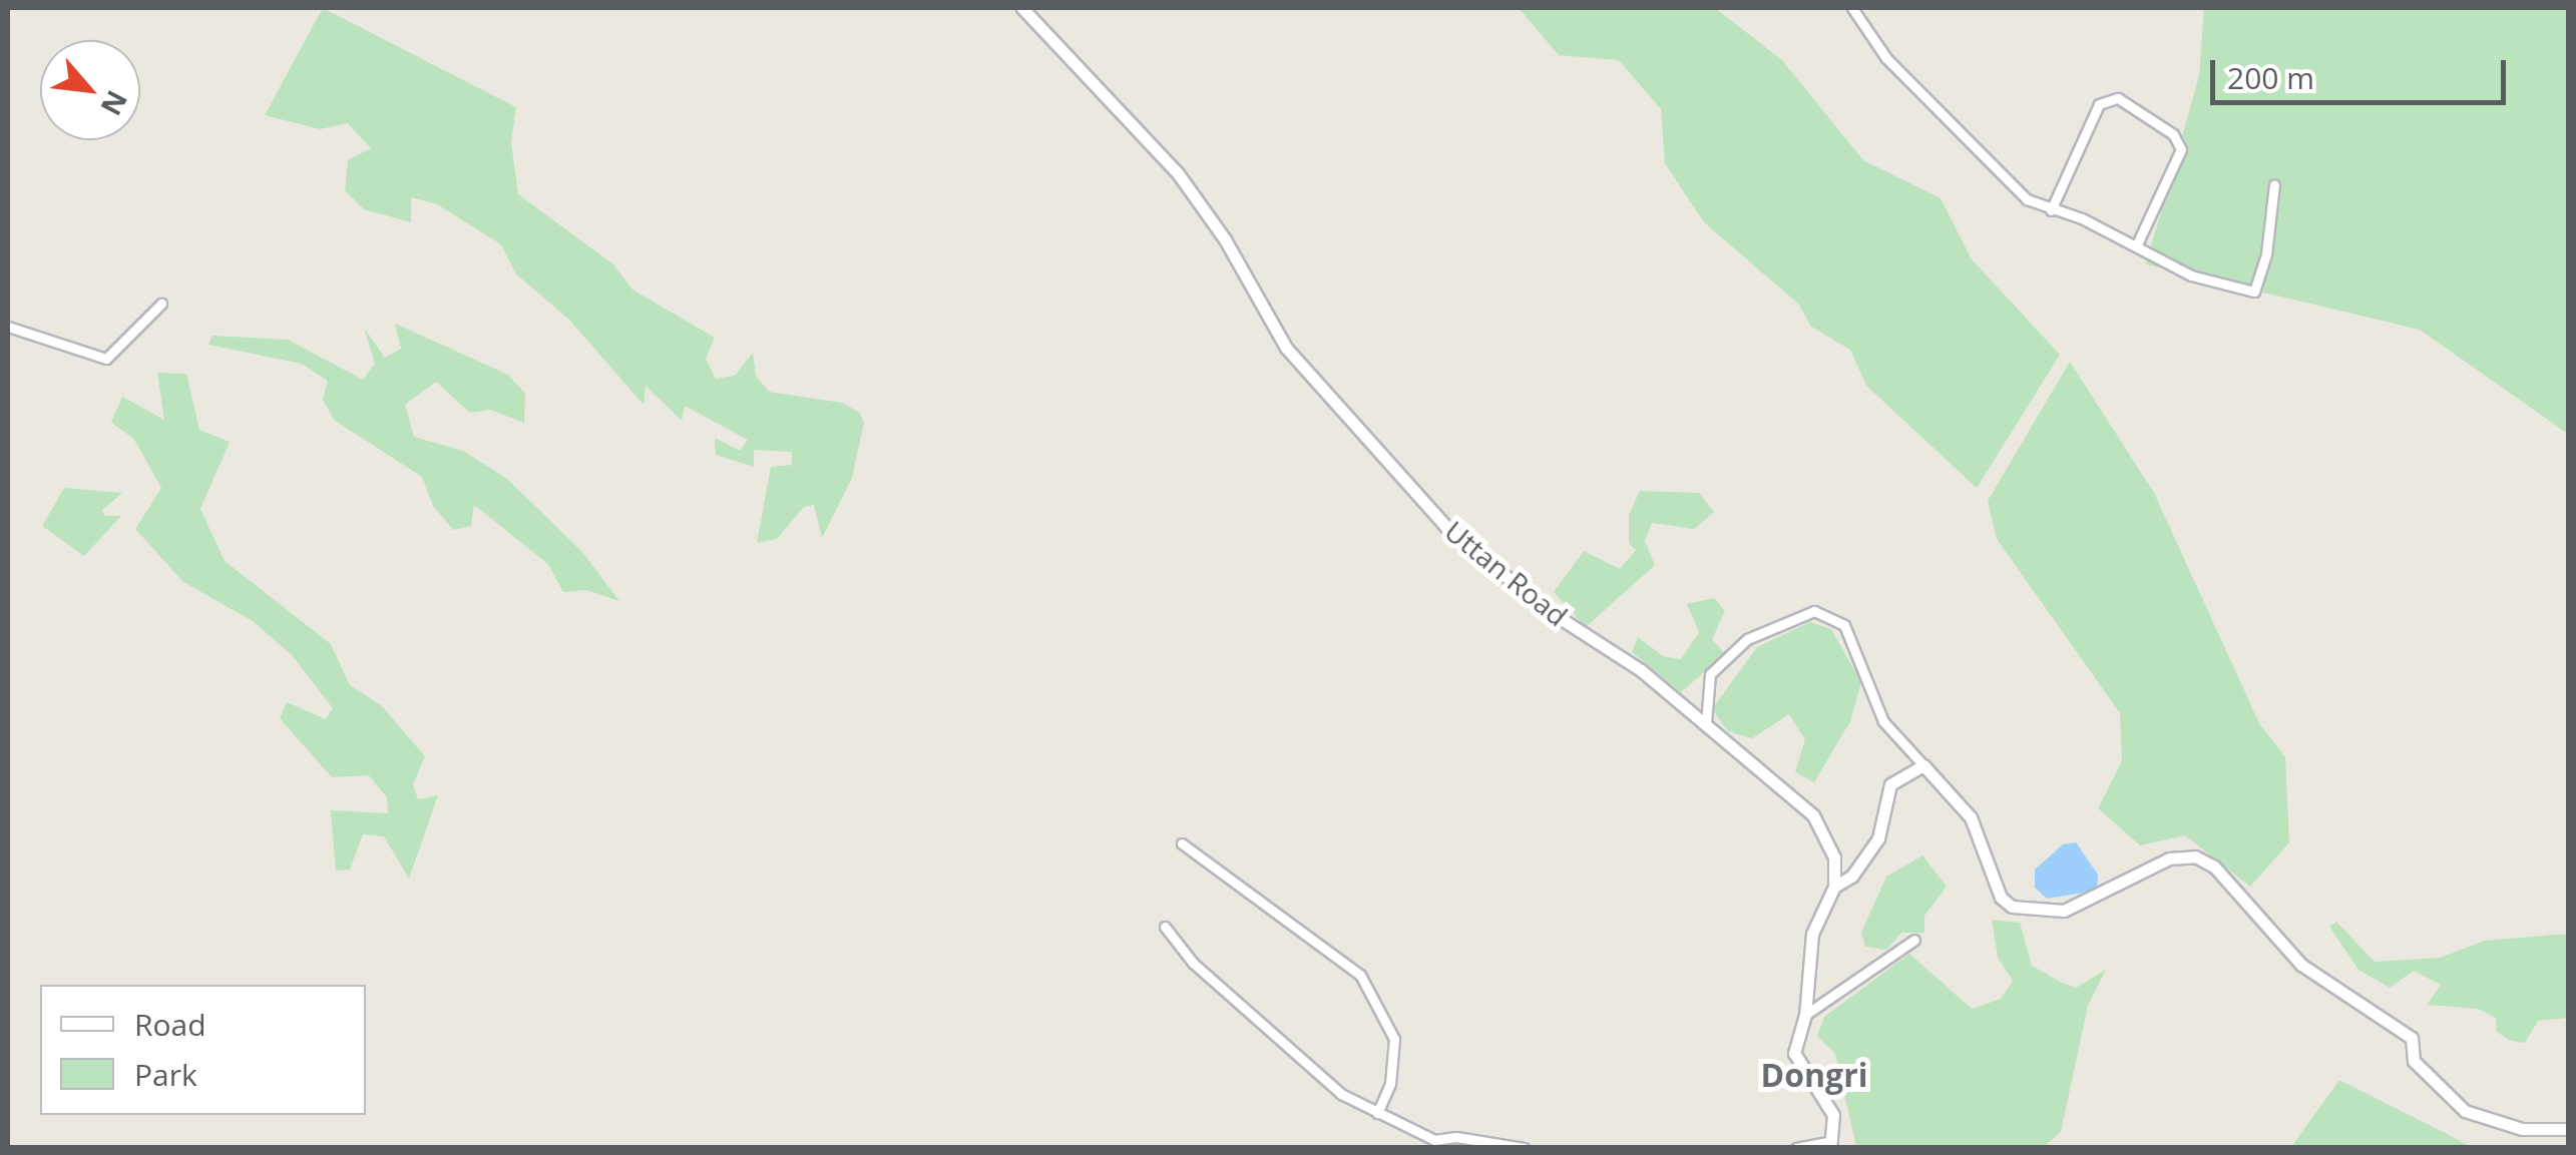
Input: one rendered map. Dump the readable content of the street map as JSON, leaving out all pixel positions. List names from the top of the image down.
{
  "streets": {
    "main road": ["Uttan Road"]
  },
  "districts": ["Dongri"],
  "legend": ["Road", "Park"],
  "scale_bar": "200 m",
  "north": "bottom right"
}
